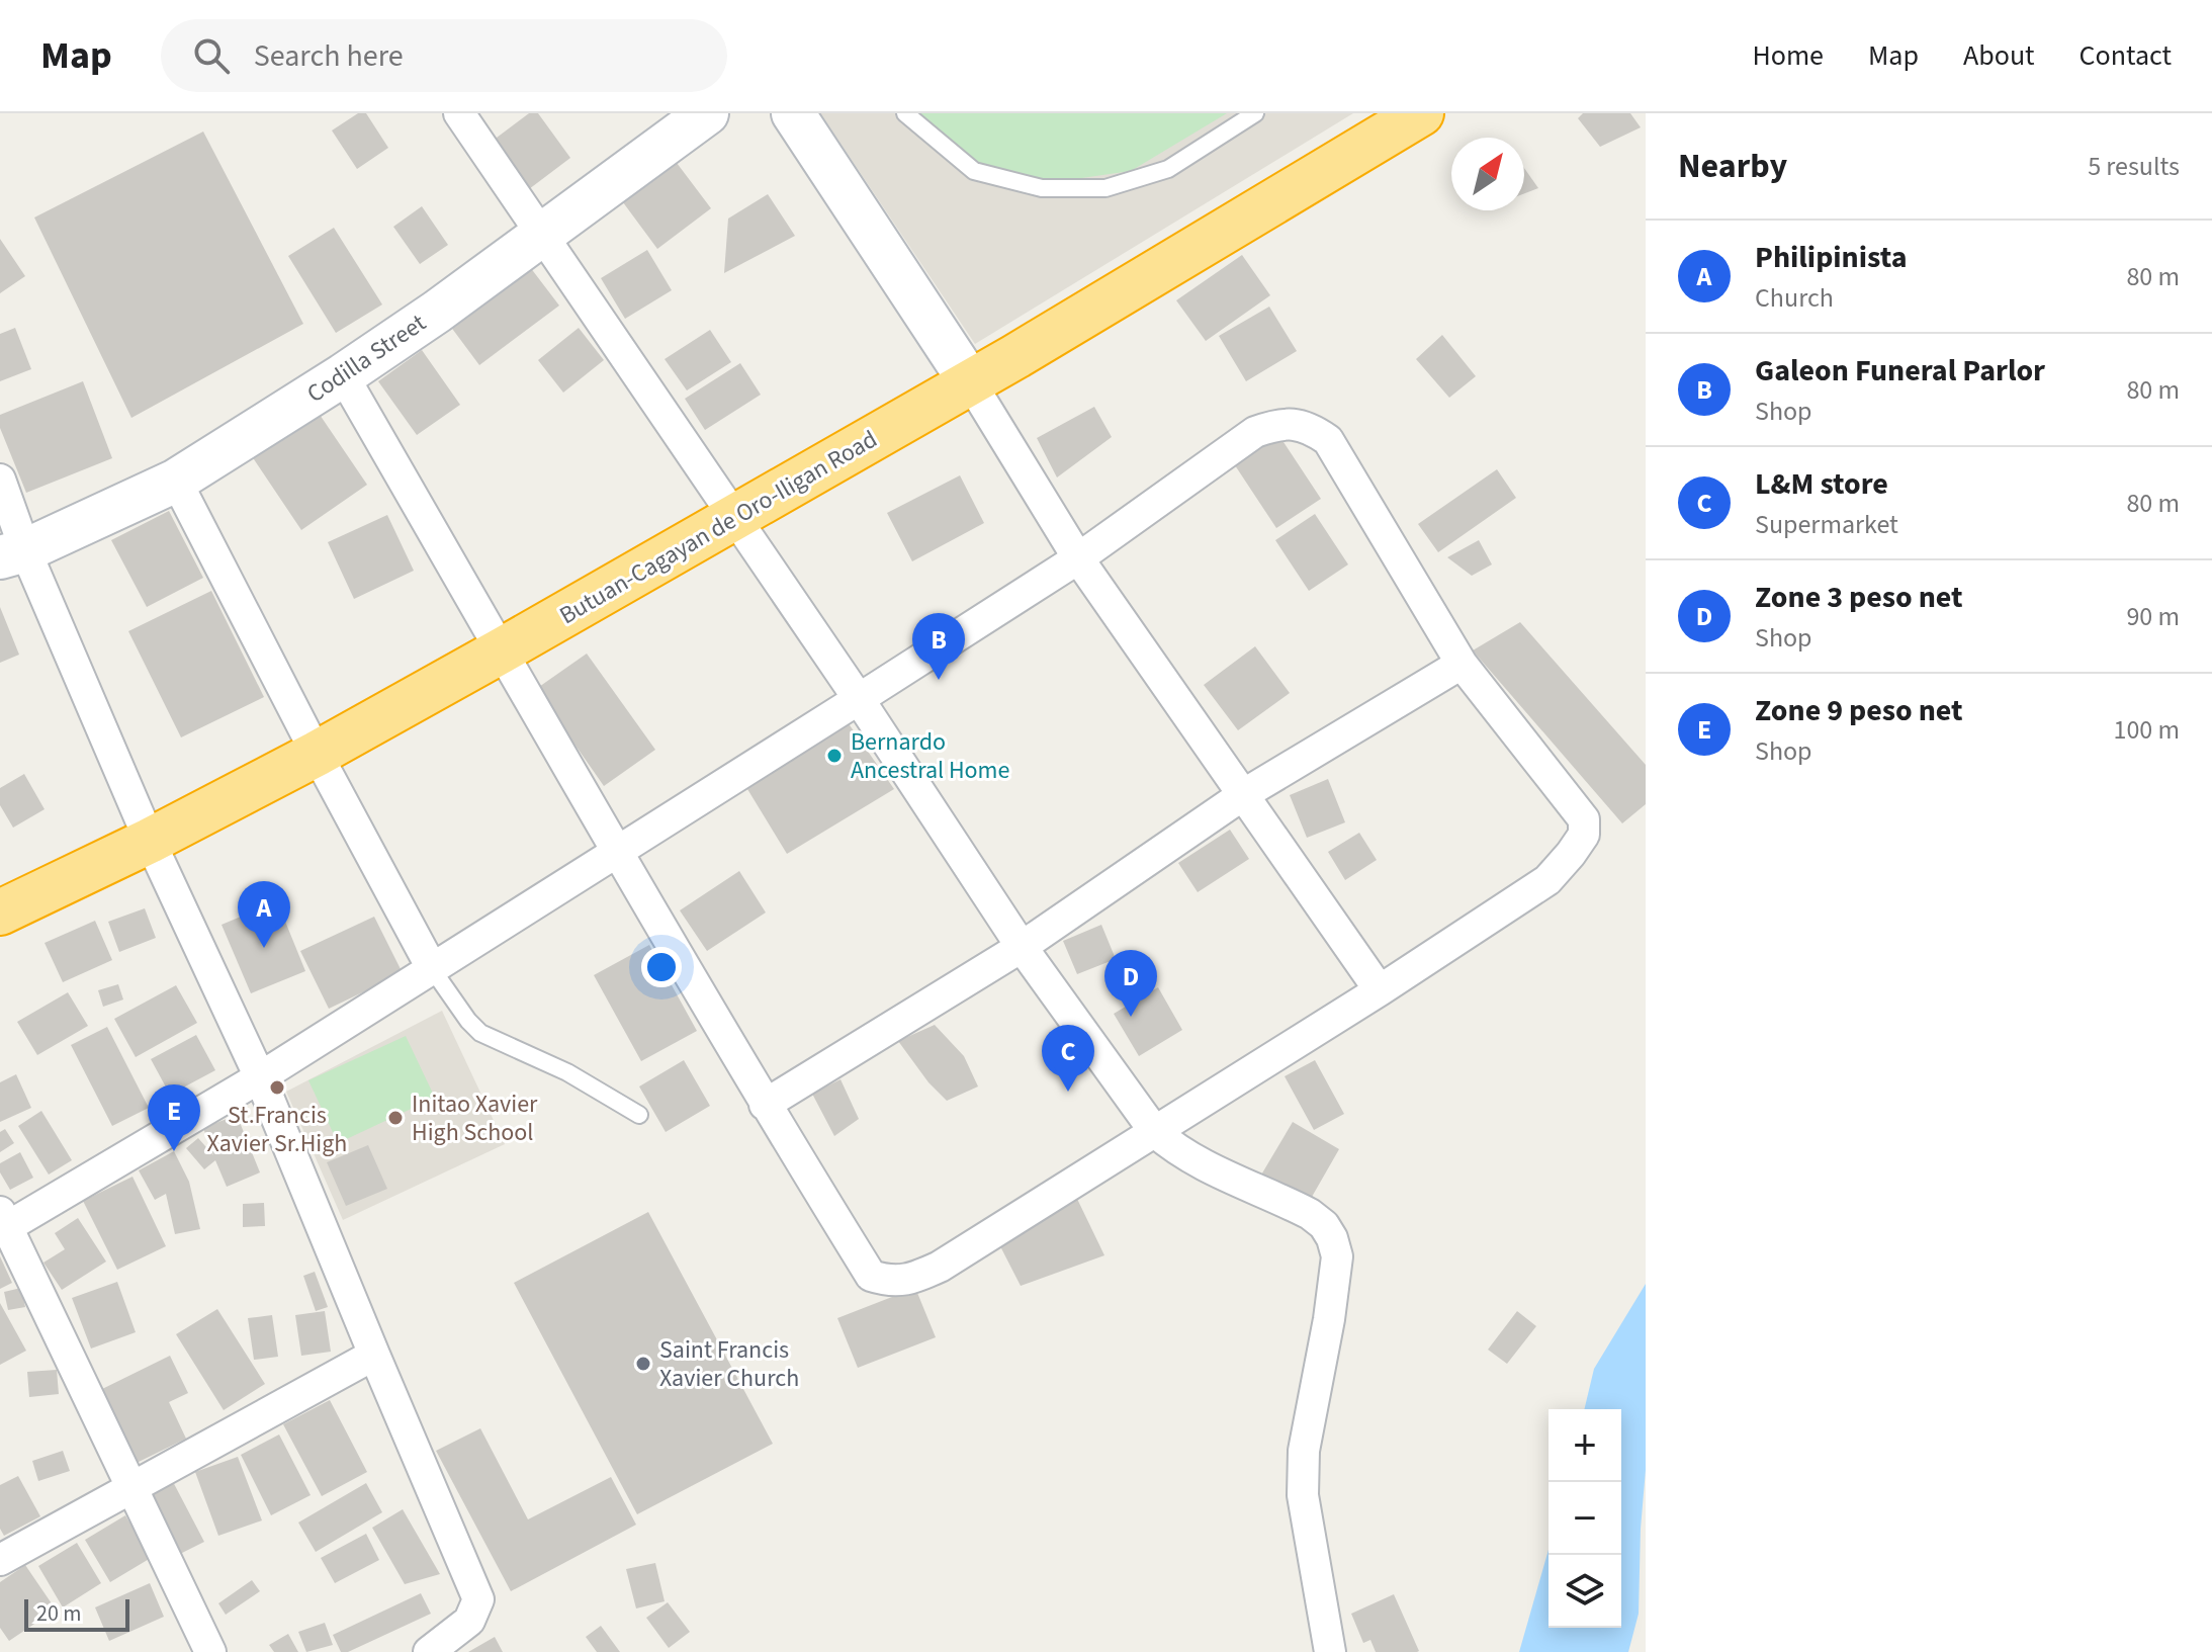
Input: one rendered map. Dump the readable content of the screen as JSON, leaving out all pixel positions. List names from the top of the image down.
{
  "streets": {
    "highway": ["Butuan-Cagayan de Oro-Iligan Road"],
    "street": ["Codilla Street"]
  },
  "places": [
    "Bernardo Ancestral Home",
    "St.Francis Xavier Sr.High",
    "Initao Xavier High School",
    "Saint Francis Xavier Church"
  ],
  "scale_bar": "20 m",
  "north": "top right",
  "page": {
    "header": "Map",
    "search": "Search here",
    "nav": [
      "Home",
      "Map",
      "About",
      "Contact"
    ],
    "heading": ["Nearby", "5 results"],
    "list": [
      {
        "mark": "A",
        "name": "Philipinista",
        "note": "Church",
        "value": "80 m"
      },
      {
        "mark": "B",
        "name": "Galeon Funeral Parlor",
        "note": "Shop",
        "value": "80 m"
      },
      {
        "mark": "C",
        "name": "L&M store",
        "note": "Supermarket",
        "value": "80 m"
      },
      {
        "mark": "D",
        "name": "Zone 3 peso net",
        "note": "Shop",
        "value": "90 m"
      },
      {
        "mark": "E",
        "name": "Zone 9 peso net",
        "note": "Shop",
        "value": "100 m"
      }
    ],
    "pins": [
      "B",
      "A",
      "D",
      "C",
      "E"
    ],
    "map_buttons": ["+", "−"],
    "scale": "20 m"
  }
}
